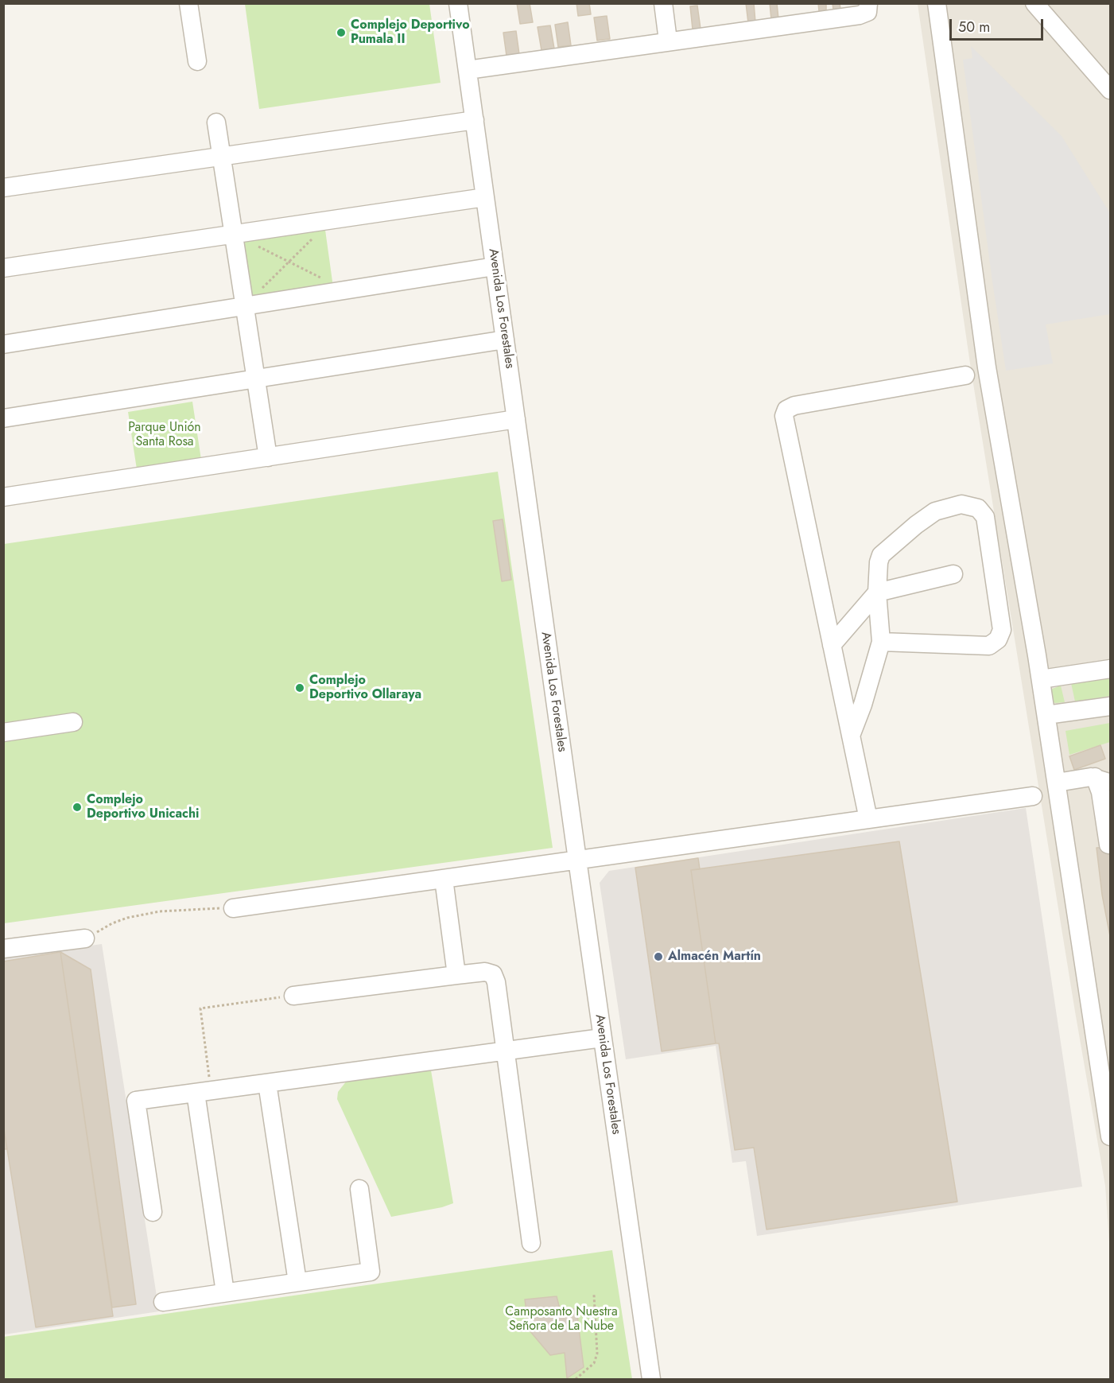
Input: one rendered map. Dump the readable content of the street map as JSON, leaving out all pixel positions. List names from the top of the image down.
{
  "streets": {
    "street": ["Avenida Los Forestales"]
  },
  "parks": ["Parque Unión Santa Rosa", "Camposanto Nuestra Señora de La Nube"],
  "places": [
    "Complejo Deportivo Pumala II",
    "Complejo Deportivo Ollaraya",
    "Complejo Deportivo Unicachi",
    "Almacén Martín"
  ],
  "scale_bar": "50 m"
}
